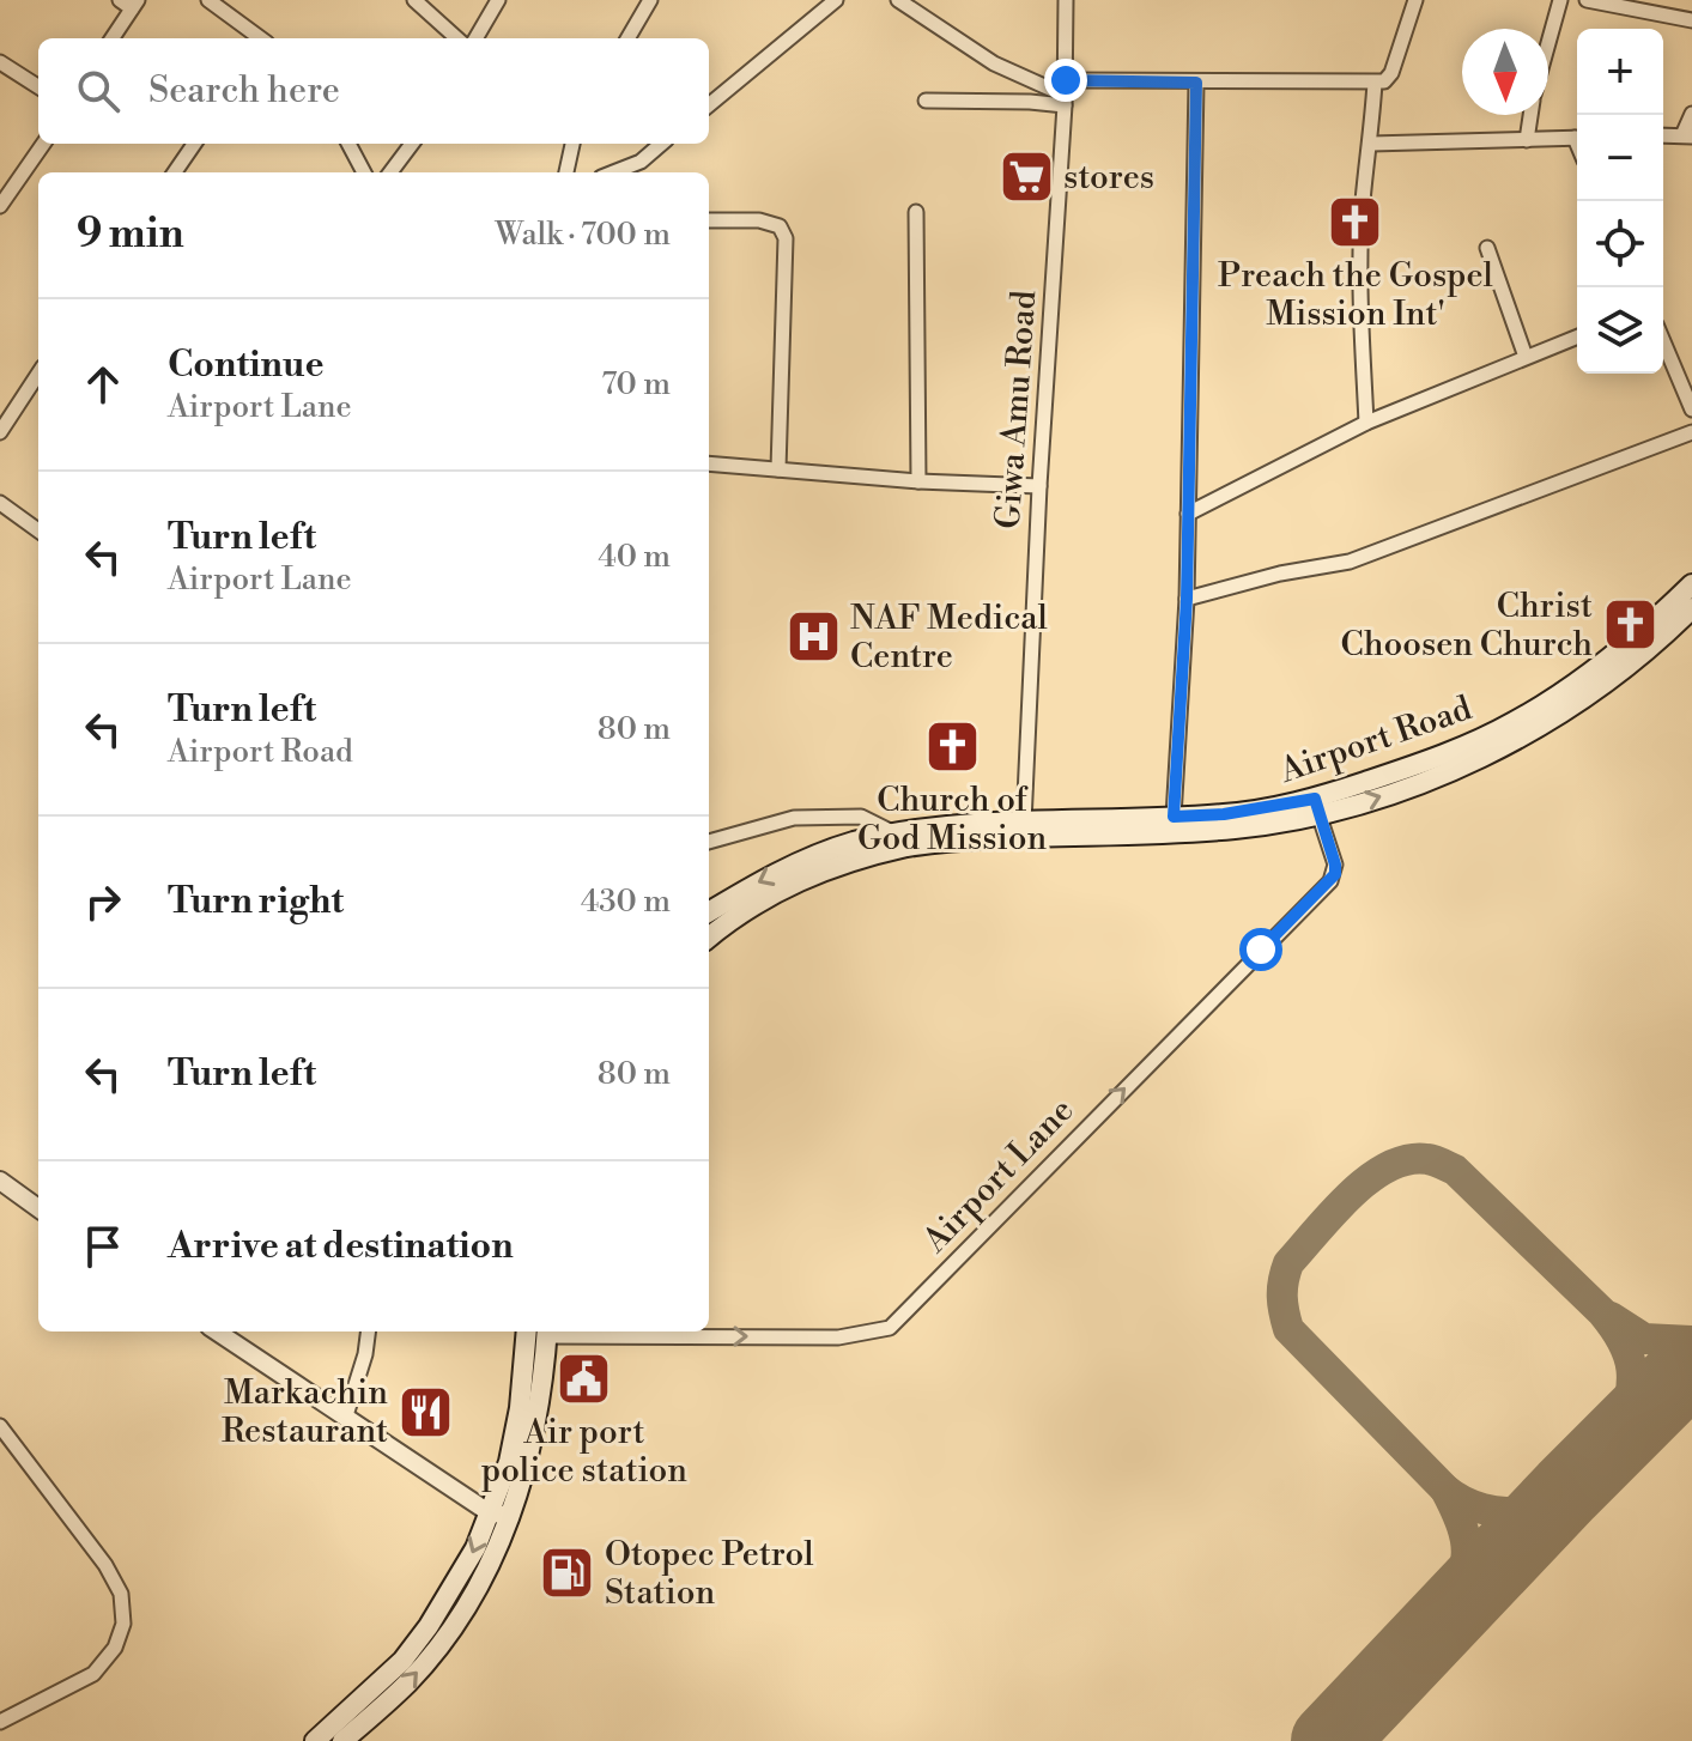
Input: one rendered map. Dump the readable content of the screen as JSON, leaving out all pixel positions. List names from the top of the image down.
{
  "streets": {
    "main road": ["Airport Road"],
    "street": ["Giwa Amu Road", "Airport Lane"]
  },
  "crossings": [
    ["Giwa Amu Road", "Airport Road"],
    ["Airport Road", "Airport Lane"]
  ],
  "one_way": ["Airport Lane"],
  "places": {
    "supermarket": ["stores"],
    "church": ["Preach the Gospel Mission Int'", "Christ Choosen Church", "Church of God Mission"],
    "hospital": ["NAF Medical Centre"],
    "public building": ["Air port police station"],
    "restaurant": ["Markachin Restaurant"],
    "fuel station": ["Otopec Petrol Station"]
  },
  "north": "bottom",
  "page": {
    "map_buttons": ["+", "−"],
    "search": "Search here",
    "heading": ["9 min", "Walk · 700 m"],
    "list": [
      ["Continue", "Airport Lane", "70 m"],
      ["Turn left", "Airport Lane", "40 m"],
      ["Turn left", "Airport Road", "80 m"],
      ["Turn right", "430 m"],
      ["Turn left", "80 m"],
      "Arrive at destination"
    ]
  }
}
